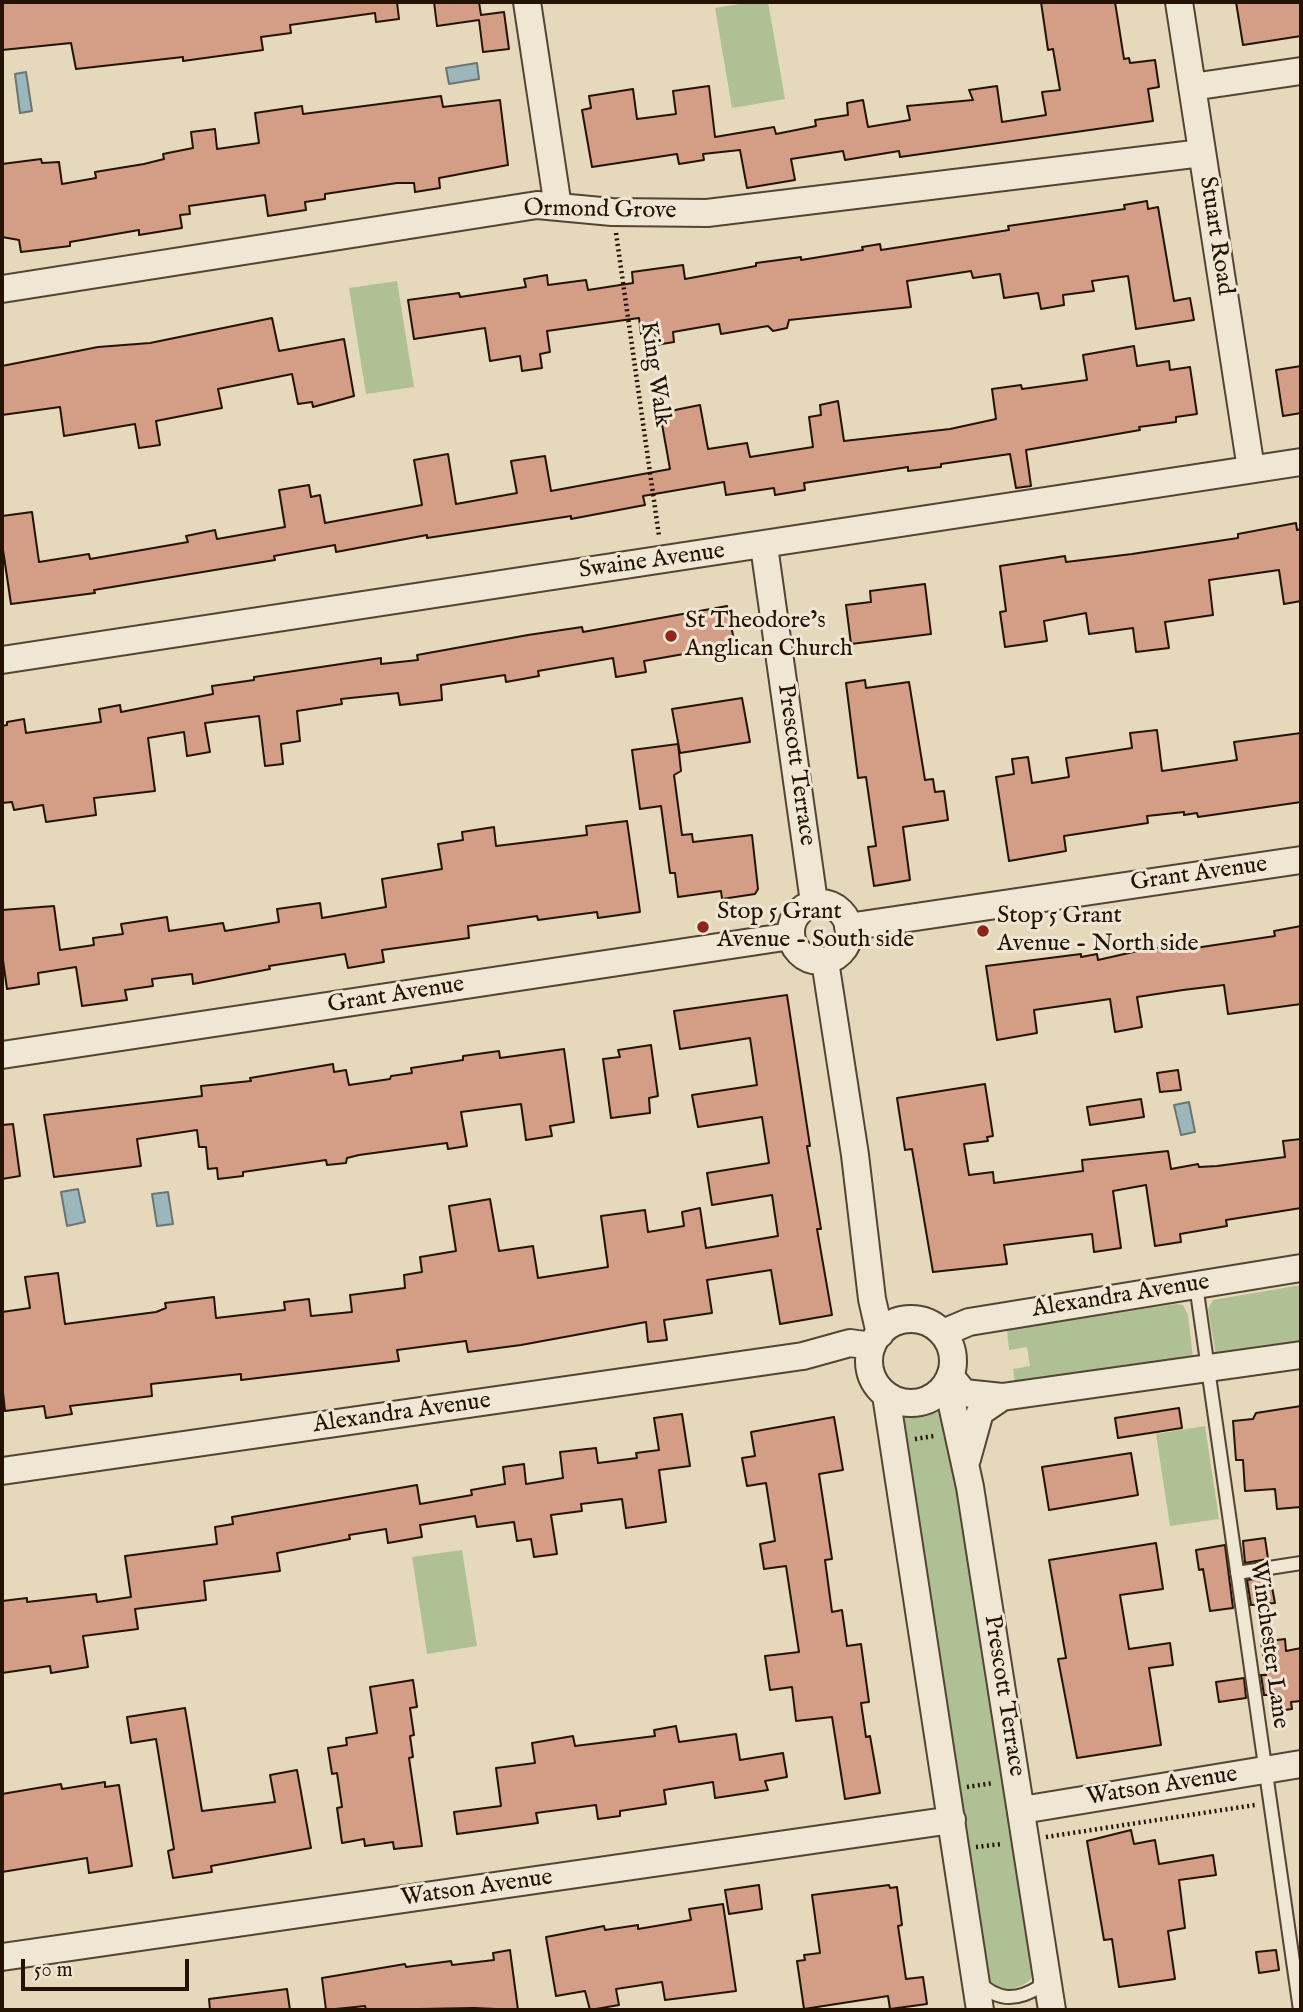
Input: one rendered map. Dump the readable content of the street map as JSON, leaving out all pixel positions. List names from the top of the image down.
{
  "streets": {
    "street": [
      "Ormond Grove",
      "Stuart Road",
      "Swaine Avenue",
      "Prescott Terrace",
      "Grant Avenue",
      "Alexandra Avenue",
      "Watson Avenue"
    ],
    "lane": ["Winchester Lane"],
    "path": ["King Walk"]
  },
  "crossings": [
    ["Ormond Grove", "Stuart Road"],
    ["Ormond Grove", "King Walk"],
    ["Stuart Road", "Swaine Avenue"],
    ["Swaine Avenue", "Prescott Terrace"],
    ["Prescott Terrace", "Grant Avenue"],
    ["Prescott Terrace", "Alexandra Avenue"],
    ["Prescott Terrace", "Watson Avenue"],
    ["Alexandra Avenue", "Winchester Lane"],
    ["Winchester Lane", "Watson Avenue"]
  ],
  "places": ["St Theodore’s Anglican Church", "Stop 5 Grant Avenue - South side", "Stop 5 Grant Avenue - North side"],
  "scale_bar": "50 m"
}
